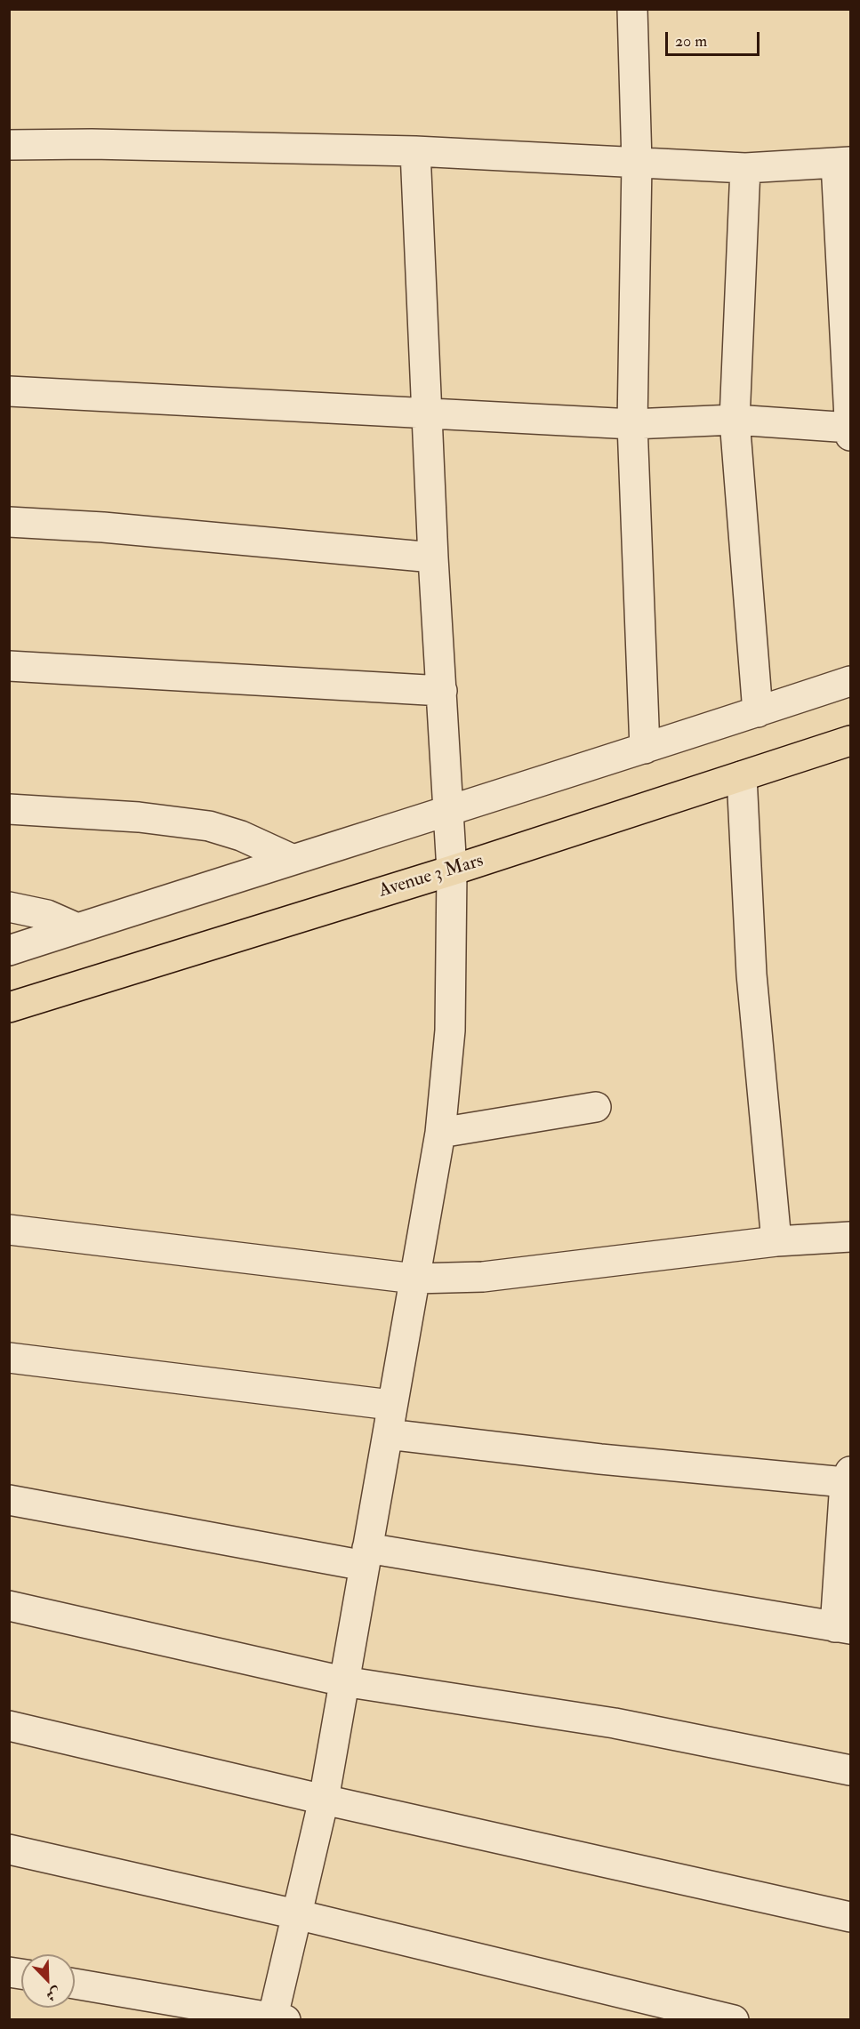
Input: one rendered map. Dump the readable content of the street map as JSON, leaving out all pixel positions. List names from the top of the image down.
{
  "streets": {
    "main road": ["Avenue 3 Mars"]
  },
  "scale_bar": "20 m",
  "north": "bottom right"
}
